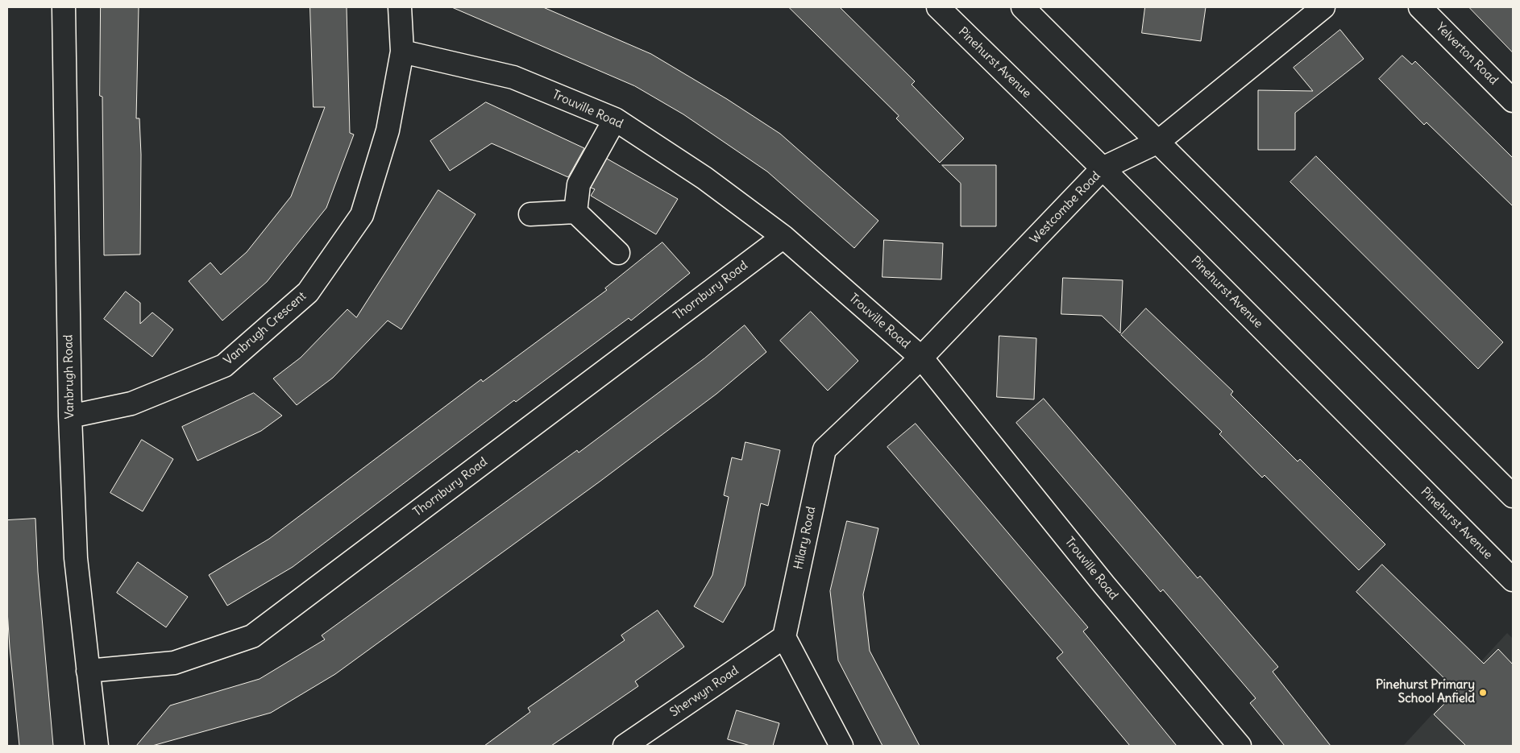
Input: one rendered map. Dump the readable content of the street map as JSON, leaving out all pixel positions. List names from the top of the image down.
{
  "streets": {
    "street": [
      "Yelverton Road",
      "Pinehurst Avenue",
      "Trouville Road",
      "Westcombe Road",
      "Thornbury Road",
      "Vanbrugh Crescent",
      "Vanbrugh Road",
      "Hilary Road",
      "Sherwyn Road"
    ]
  },
  "crossings": [
    ["Pinehurst Avenue", "Westcombe Road"],
    ["Trouville Road", "Westcombe Road"],
    ["Trouville Road", "Thornbury Road"],
    ["Trouville Road", "Vanbrugh Crescent"],
    ["Trouville Road", "Hilary Road"],
    ["Westcombe Road", "Hilary Road"],
    ["Thornbury Road", "Vanbrugh Road"],
    ["Vanbrugh Crescent", "Vanbrugh Road"],
    ["Hilary Road", "Sherwyn Road"]
  ],
  "places": ["Pinehurst Primary School Anfield"]
}
